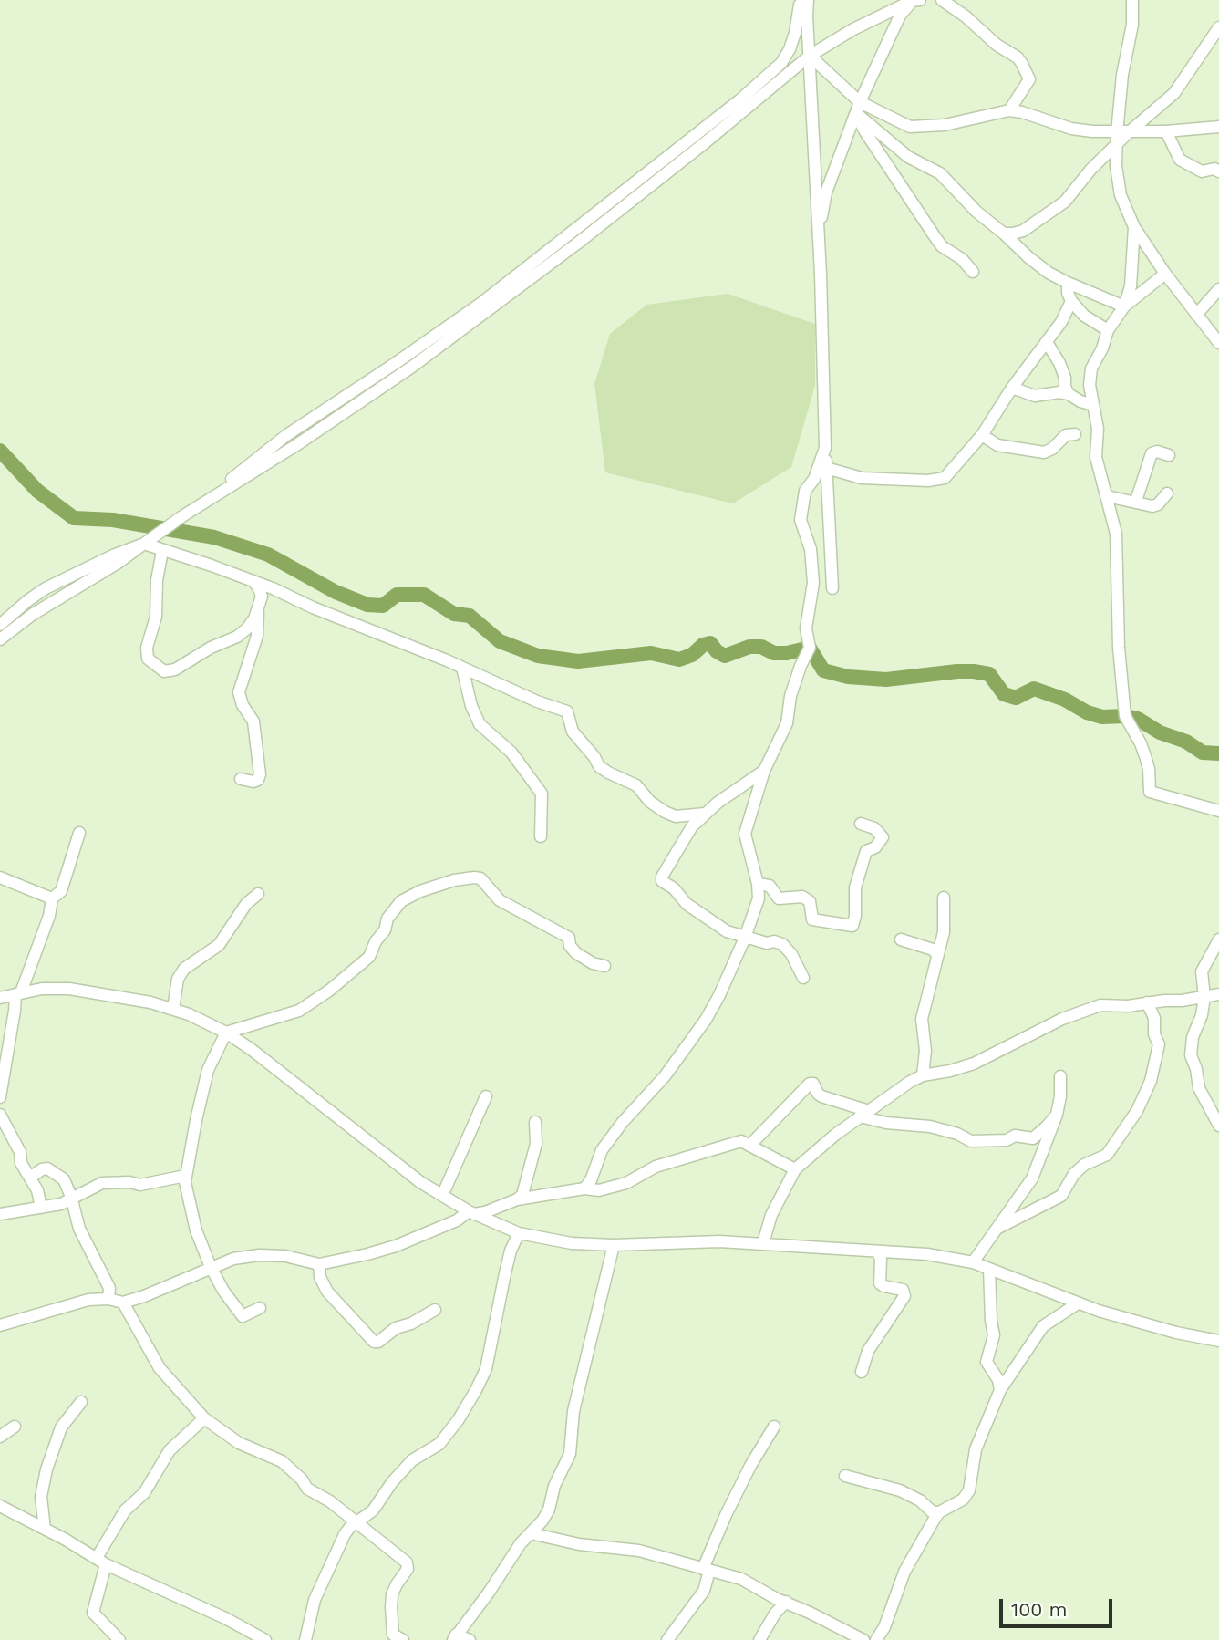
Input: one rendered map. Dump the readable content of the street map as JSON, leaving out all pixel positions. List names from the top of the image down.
{
  "scale_bar": "100 m"
}
